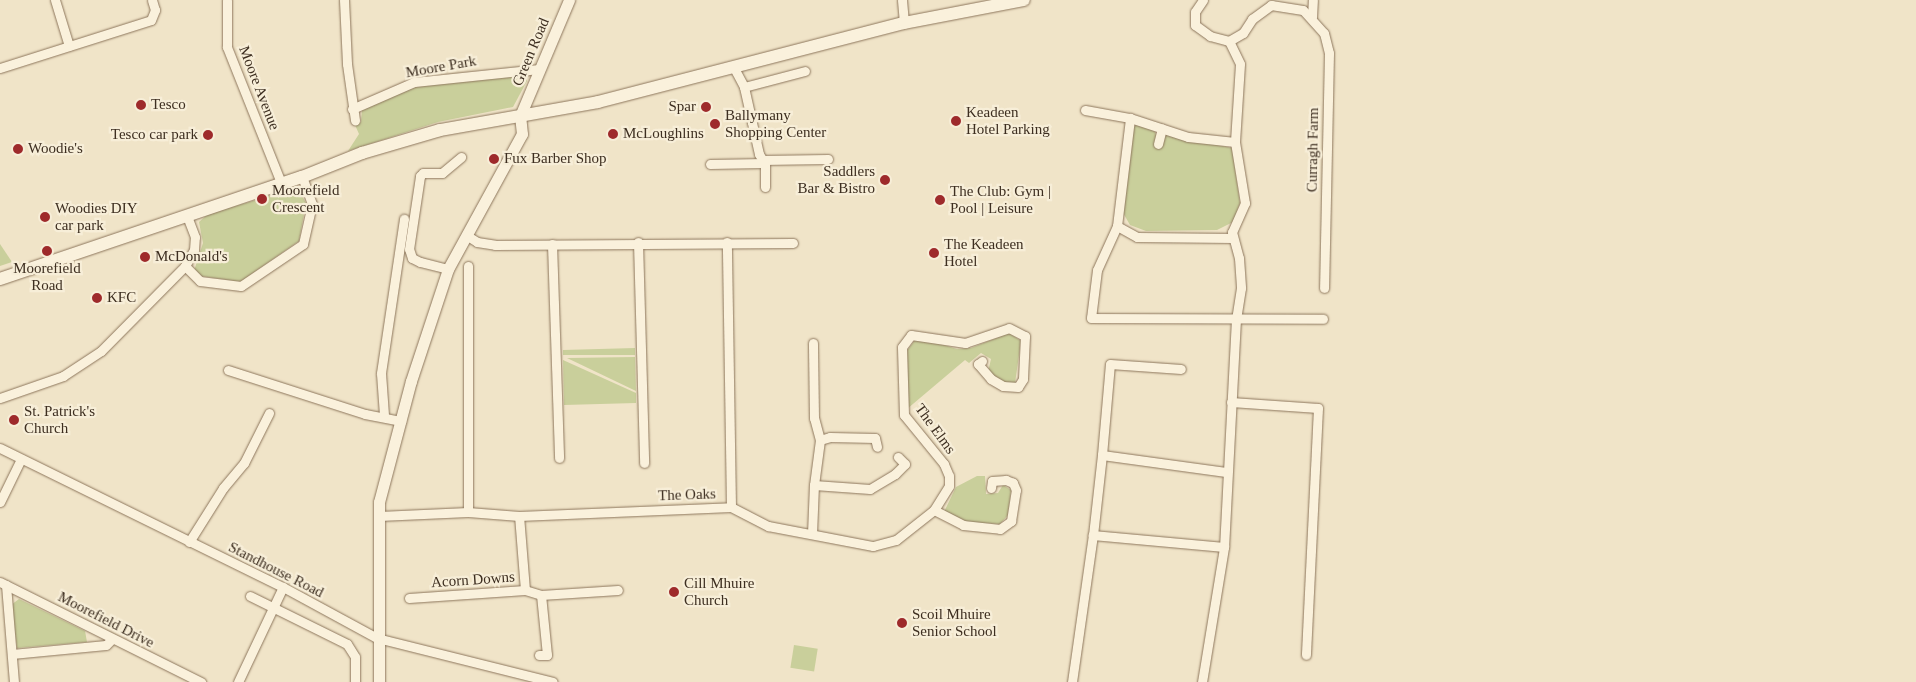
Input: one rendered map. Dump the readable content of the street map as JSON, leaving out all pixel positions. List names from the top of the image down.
{
  "streets": {
    "street": [
      "Green Road",
      "Moore Park",
      "Moore Avenue",
      "Curragh Farm",
      "The Elms",
      "The Oaks",
      "Standhouse Road",
      "Acorn Downs",
      "Moorefield Drive"
    ]
  },
  "crossings": [
    ["Green Road", "Moore Park"],
    ["Green Road", "The Oaks"],
    ["Green Road", "Standhouse Road"],
    ["The Elms", "The Oaks"],
    ["The Oaks", "Acorn Downs"]
  ],
  "places": [
    "Tesco",
    "Spar",
    "Keadeen Hotel Parking",
    "Ballymany Shopping Center",
    "McLoughlins",
    "Tesco car park",
    "Woodie's",
    "Fux Barber Shop",
    "Saddlers Bar & Bistro",
    "Moorefield Crescent",
    "The Club: Gym | Pool | Leisure",
    "Woodies DIY car park",
    "Moorefield Road",
    "The Keadeen Hotel",
    "McDonald's",
    "KFC",
    "St. Patrick's Church",
    "Cill Mhuire Church",
    "Scoil Mhuire Senior School"
  ]
}
